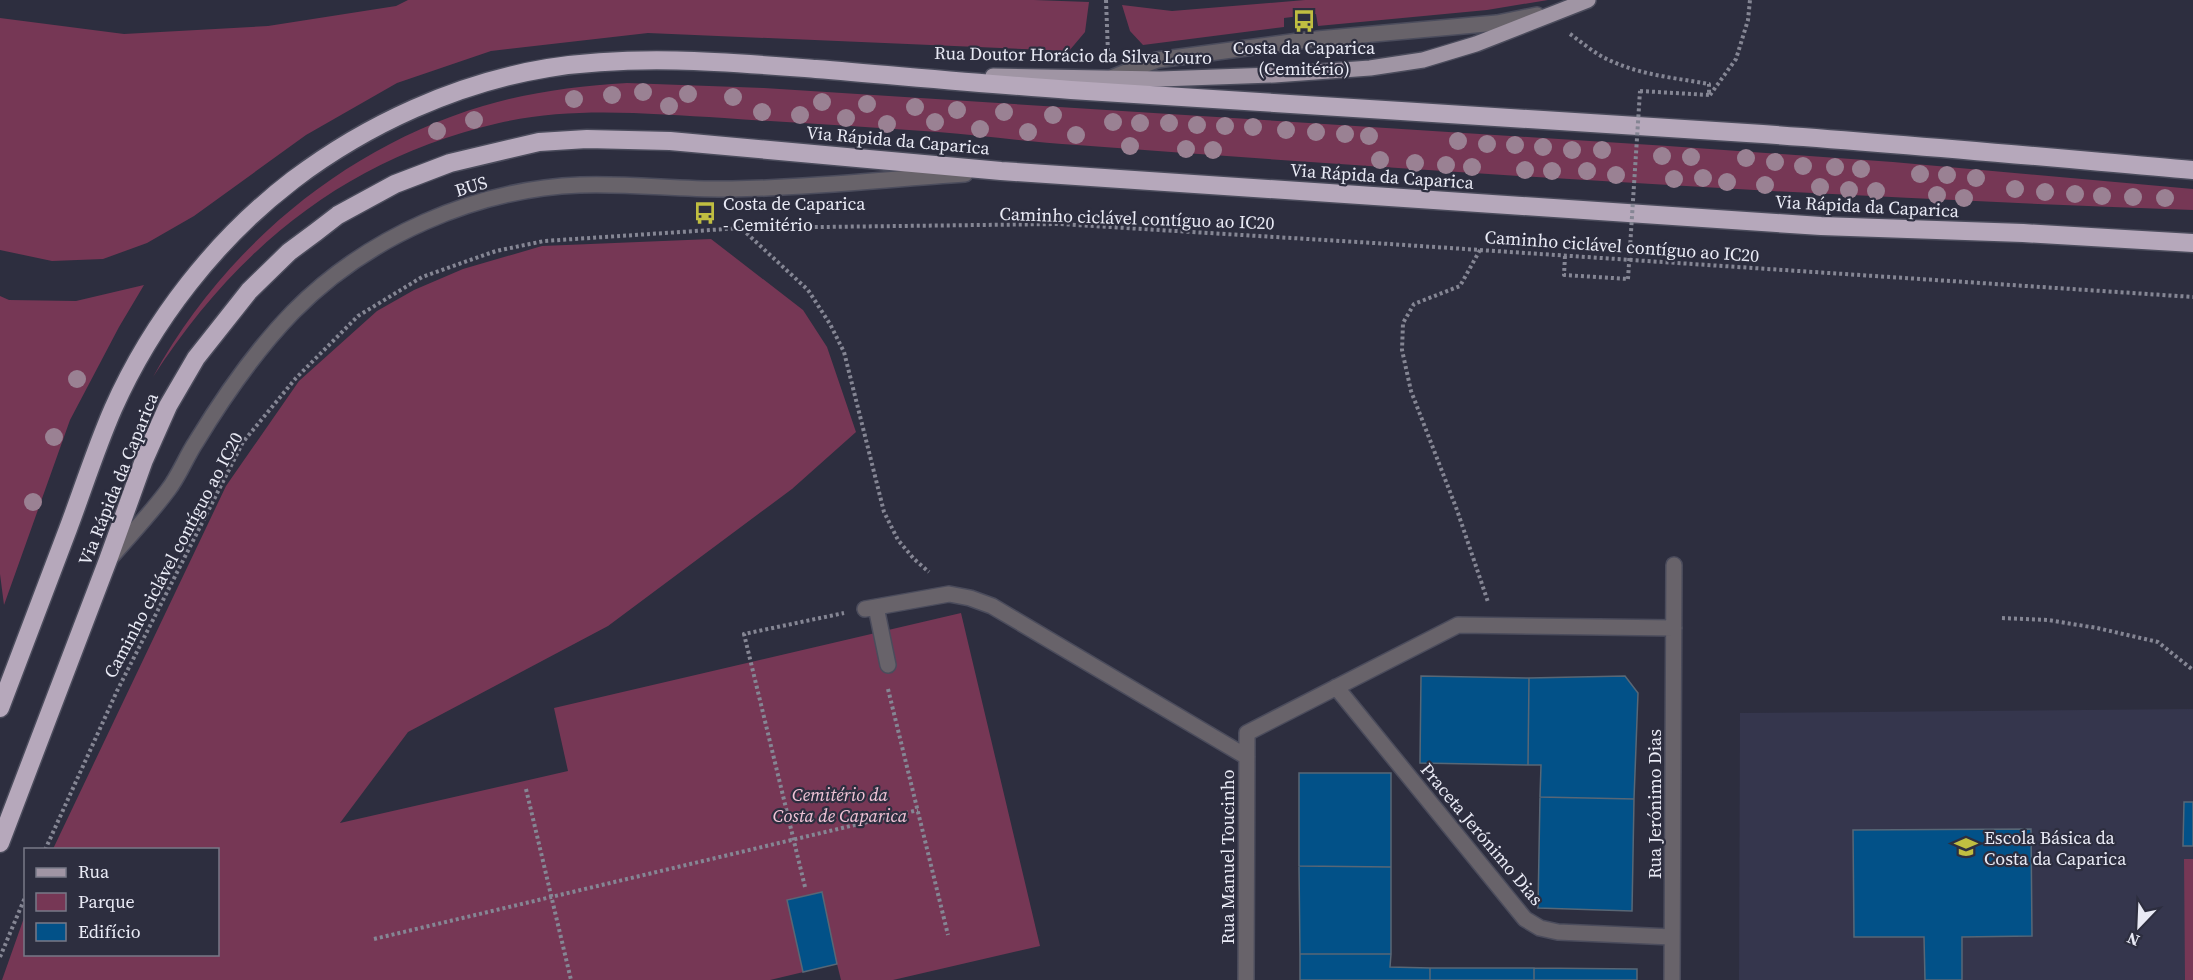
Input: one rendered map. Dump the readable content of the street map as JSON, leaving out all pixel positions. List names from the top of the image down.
{
  "streets": {
    "highway": ["Via Rápida da Caparica"],
    "main road": ["Rua Doutor Horácio da Silva Louro"],
    "street": [
      "BUS",
      "Rua Jerónimo Dias",
      "Praceta Jerónimo Dias",
      "Rua Manuel Toucinho"
    ],
    "path": ["Caminho ciclável contíguo ao IC20"]
  },
  "crossings": [
    ["Rua Doutor Horácio da Silva Louro", "Via Rápida da Caparica"],
    ["Via Rápida da Caparica", "BUS"],
    ["Rua Jerónimo Dias", "Praceta Jerónimo Dias"],
    ["Praceta Jerónimo Dias", "Rua Manuel Toucinho"]
  ],
  "parks": ["Cemitério da Costa de Caparica"],
  "places": {
    "bus stop": ["Costa da Caparica (Cemitério)", "Costa de Caparica - Cemitério"],
    "school or university": ["Escola Básica da Costa da Caparica"]
  },
  "legend": ["Rua", "Parque", "Edifício"],
  "north": "bottom left"
}
